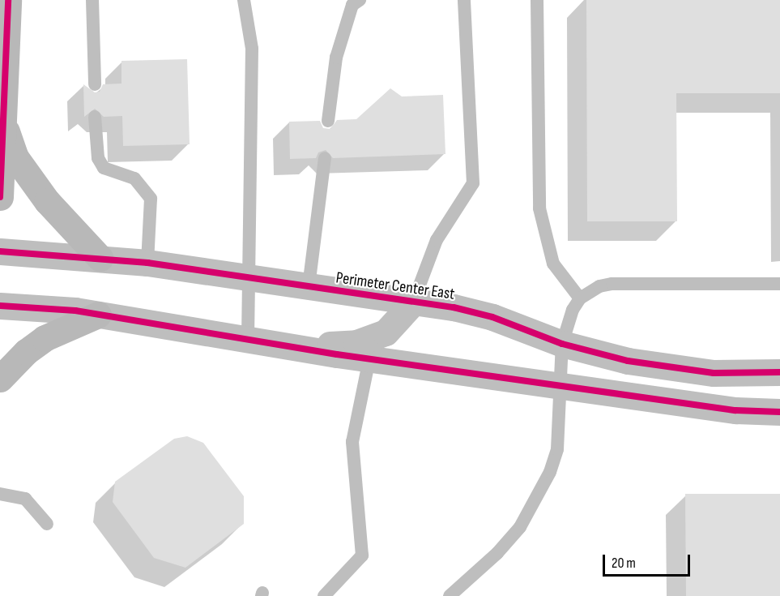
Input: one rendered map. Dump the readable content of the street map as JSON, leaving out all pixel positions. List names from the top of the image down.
{
  "streets": {
    "street": ["Perimeter Center East"]
  },
  "scale_bar": "20 m"
}
